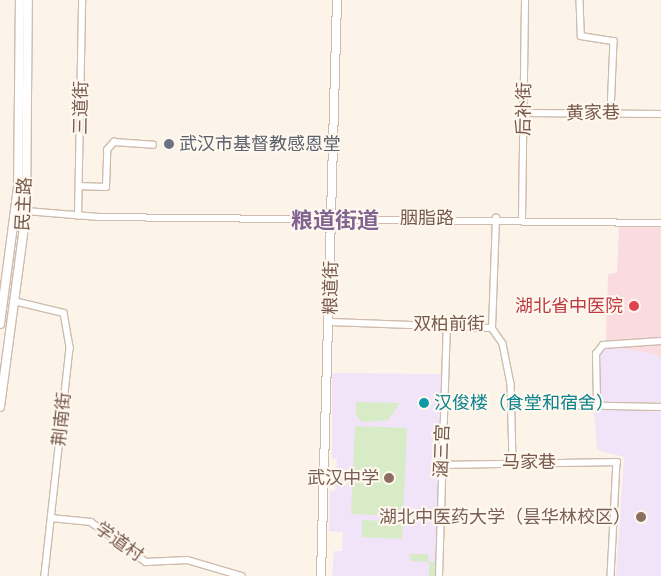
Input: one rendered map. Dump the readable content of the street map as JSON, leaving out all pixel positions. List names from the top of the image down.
{
  "streets": {
    "main road": ["民主路", "粮道街"],
    "street": [
      "三道街",
      "后补街",
      "黄家巷",
      "胭脂路",
      "双柏前街",
      "荆南街",
      "涵三宫",
      "马家巷",
      "学道村"
    ]
  },
  "crossings": [
    ["三道街", "胭脂路"],
    ["后补街", "黄家巷"],
    ["后补街", "胭脂路"],
    ["民主路", "胭脂路"],
    ["民主路", "荆南街"],
    ["胭脂路", "粮道街"],
    ["胭脂路", "双柏前街"],
    ["粮道街", "双柏前街"],
    ["双柏前街", "涵三宫"],
    ["荆南街", "学道村"],
    ["涵三宫", "马家巷"]
  ],
  "districts": ["粮道街道"],
  "places": [
    "武汉市基督教感恩堂",
    "湖北省中医院",
    "汉俊楼（食堂和宿舍）",
    "武汉中学",
    "湖北中医药大学（昙华林校区）"
  ]
}
